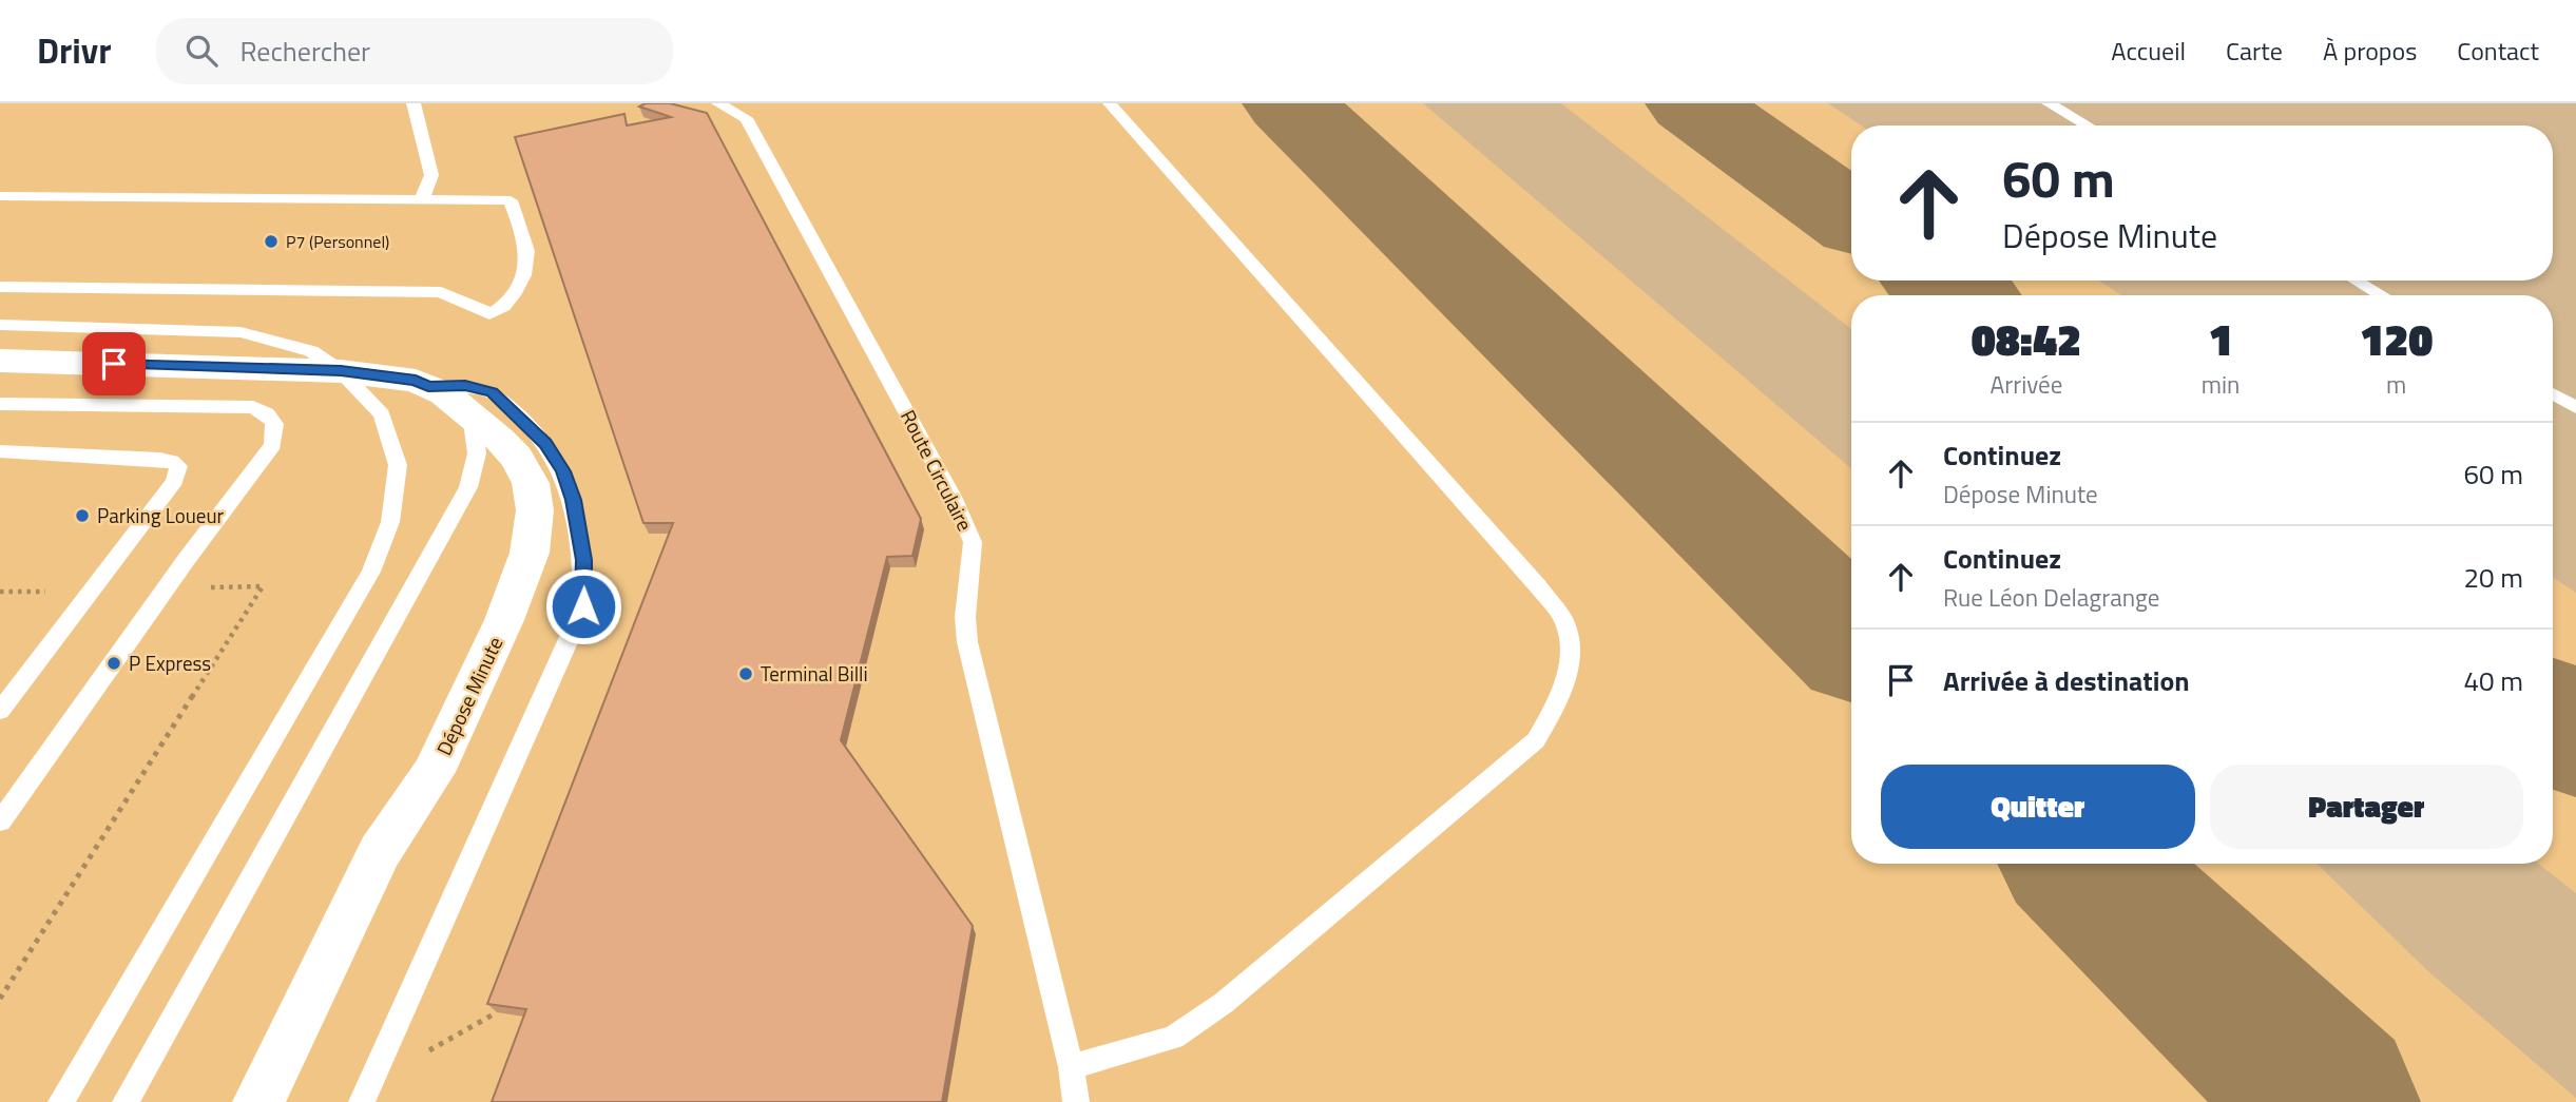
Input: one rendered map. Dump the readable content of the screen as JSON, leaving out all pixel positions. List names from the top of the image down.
{
  "streets": {
    "street": ["Dépose Minute"],
    "lane": ["Route Circulaire"]
  },
  "places": [
    "P7 (Personnel)",
    "Parking Loueur",
    "P Express",
    "Terminal Billi"
  ],
  "page": {
    "header": "Drivr",
    "search": "Rechercher",
    "nav": [
      "Accueil",
      "Carte",
      "À propos",
      "Contact"
    ],
    "turn": ["60 m", "Dépose Minute"],
    "eta": [
      "08:42",
      "Arrivée",
      "1",
      "min",
      "120",
      "m"
    ],
    "list": [
      {
        "name": "Continuez",
        "note": "Dépose Minute",
        "value": "60 m"
      },
      {
        "name": "Continuez",
        "note": "Rue Léon Delagrange",
        "value": "20 m"
      },
      {
        "name": "Arrivée à destination",
        "value": "40 m"
      }
    ],
    "buttons": ["Quitter", "Partager"]
  }
}
